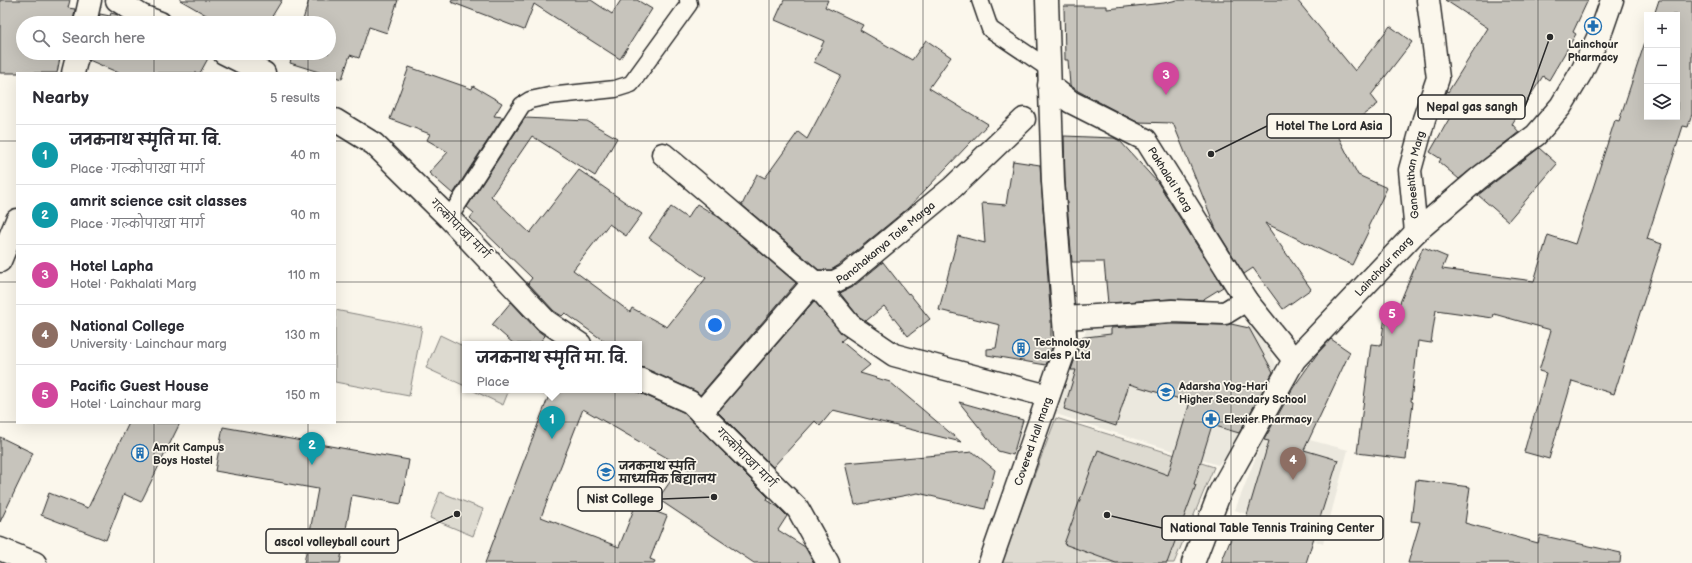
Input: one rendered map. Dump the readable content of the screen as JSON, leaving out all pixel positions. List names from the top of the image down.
{
  "streets": {
    "street": [
      "Ganeshthan Marg",
      "Pakhalati Marg",
      "गल्कोपाखा मार्ग",
      "Panchakanya Tole Marga",
      "Lainchaur marg",
      "Covered Hall marg"
    ]
  },
  "crossings": [
    ["Ganeshthan Marg", "Lainchaur marg"],
    ["Pakhalati Marg", "Lainchaur marg"],
    ["Pakhalati Marg", "Covered Hall marg"]
  ],
  "places": {
    "pharmacy": ["Lainchour Pharmacy", "Elexier Pharmacy"],
    "other": [
      "Nepal gas sangh",
      "Hotel The Lord Asia",
      "Nist College",
      "ascol volleyball court",
      "National Table Tennis Training Center"
    ],
    "building": ["Technology Sales P Ltd", "Amrit Campus Boys Hostel"],
    "school or university": ["Adarsha Yog-Hari Higher Secondary School", "जनकनाथ स्मृति माध्यमिक बिद्यालय"]
  },
  "page": {
    "map_buttons": ["+", "−"],
    "search": "Search here",
    "pins": [
      "3",
      "5",
      "1",
      "2",
      "4"
    ],
    "heading": ["Nearby", "5 results"],
    "list": [
      {
        "mark": "1",
        "name": "जनकनाथ स्मृति मा. वि.",
        "note": "Place · गल्कोपाखा मार्ग",
        "value": "40 m"
      },
      {
        "mark": "2",
        "name": "amrit science csit classes",
        "note": "Place · गल्कोपाखा मार्ग",
        "value": "90 m"
      },
      {
        "mark": "3",
        "name": "Hotel Lapha",
        "note": "Hotel · Pakhalati Marg",
        "value": "110 m"
      },
      {
        "mark": "4",
        "name": "National College",
        "note": "University · Lainchaur marg",
        "value": "130 m"
      },
      {
        "mark": "5",
        "name": "Pacific Guest House",
        "note": "Hotel · Lainchaur marg",
        "value": "150 m"
      }
    ],
    "popup": ["जनकनाथ स्मृति मा. वि.", "Place"]
  }
}
